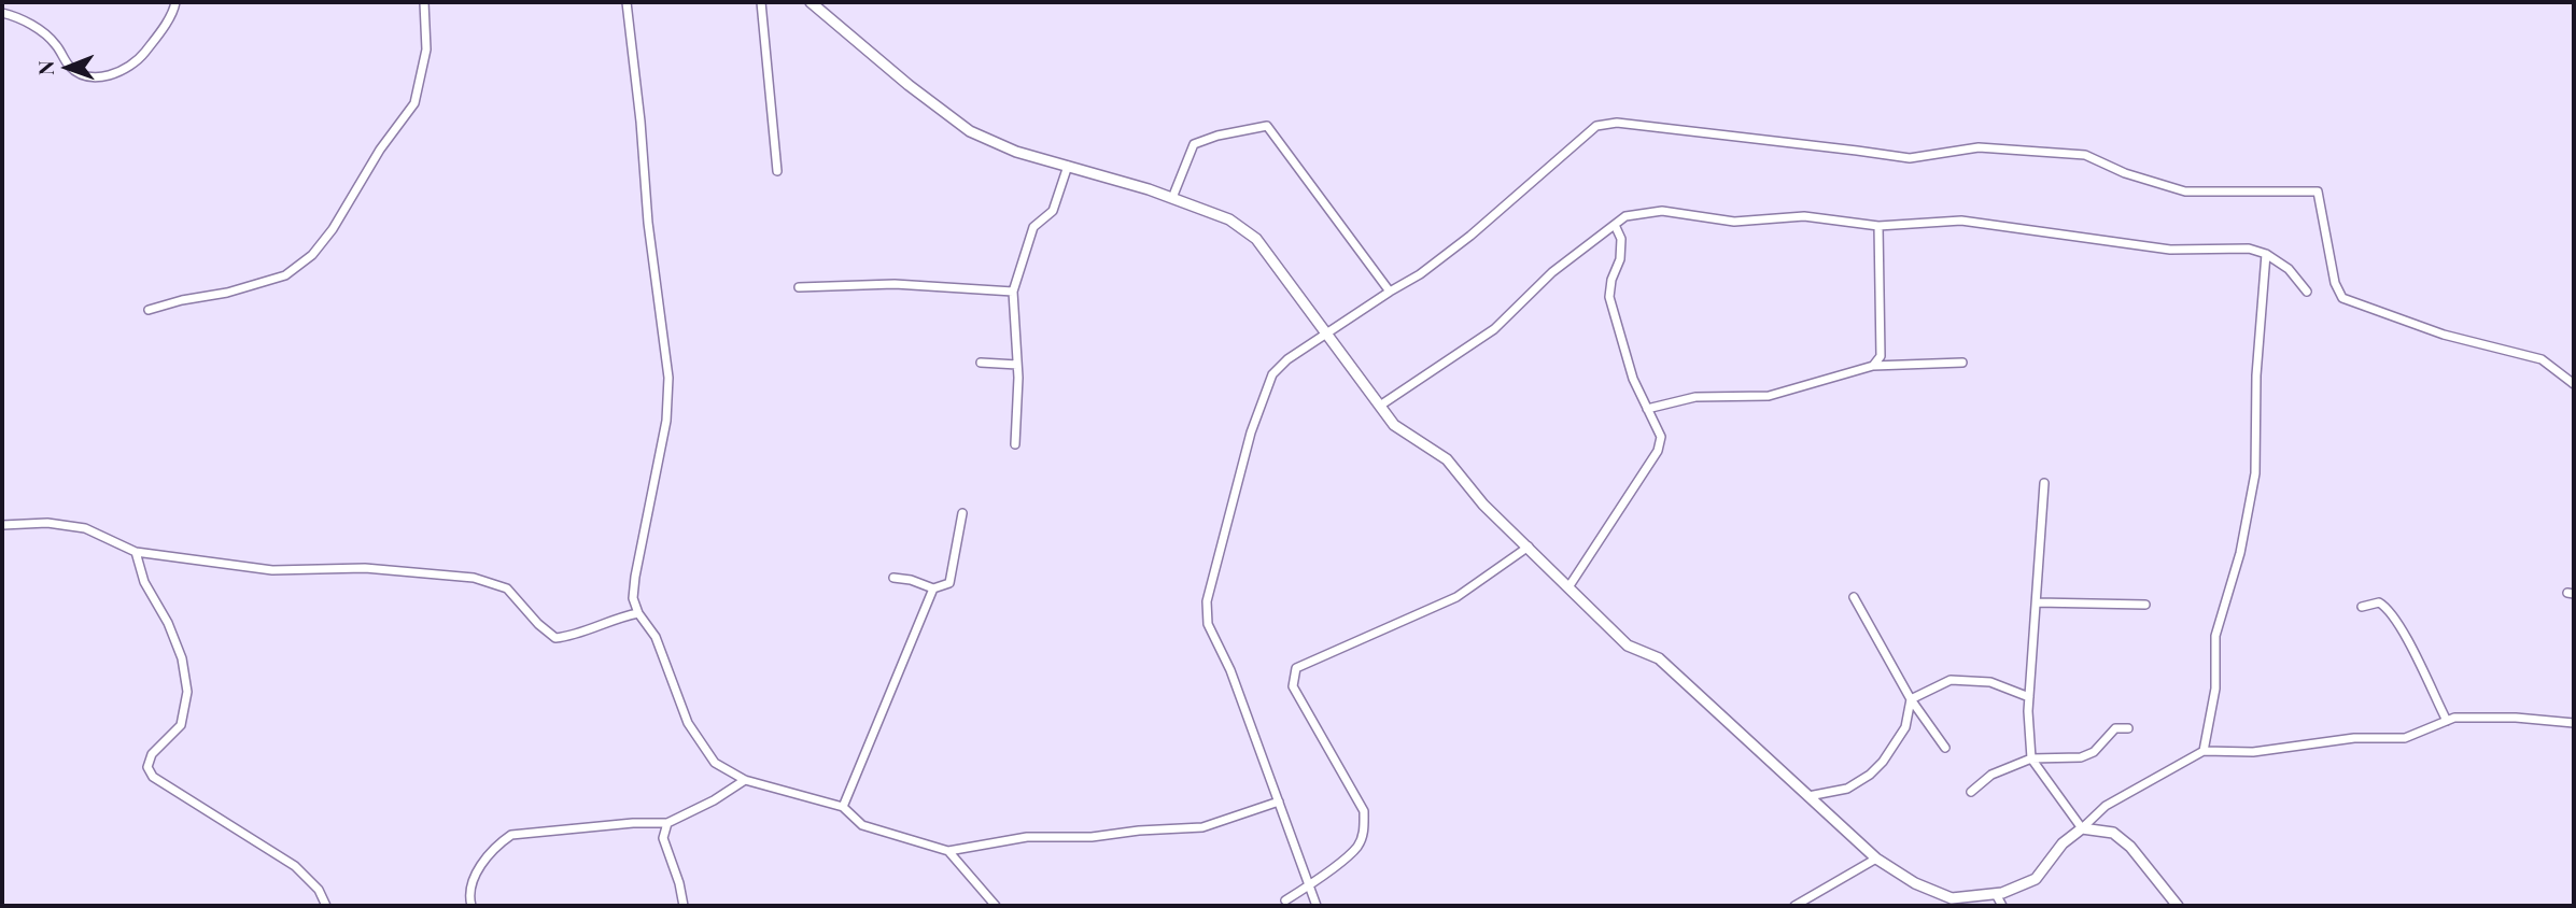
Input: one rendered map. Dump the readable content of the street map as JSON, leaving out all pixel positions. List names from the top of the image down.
{
  "north": "left"
}
